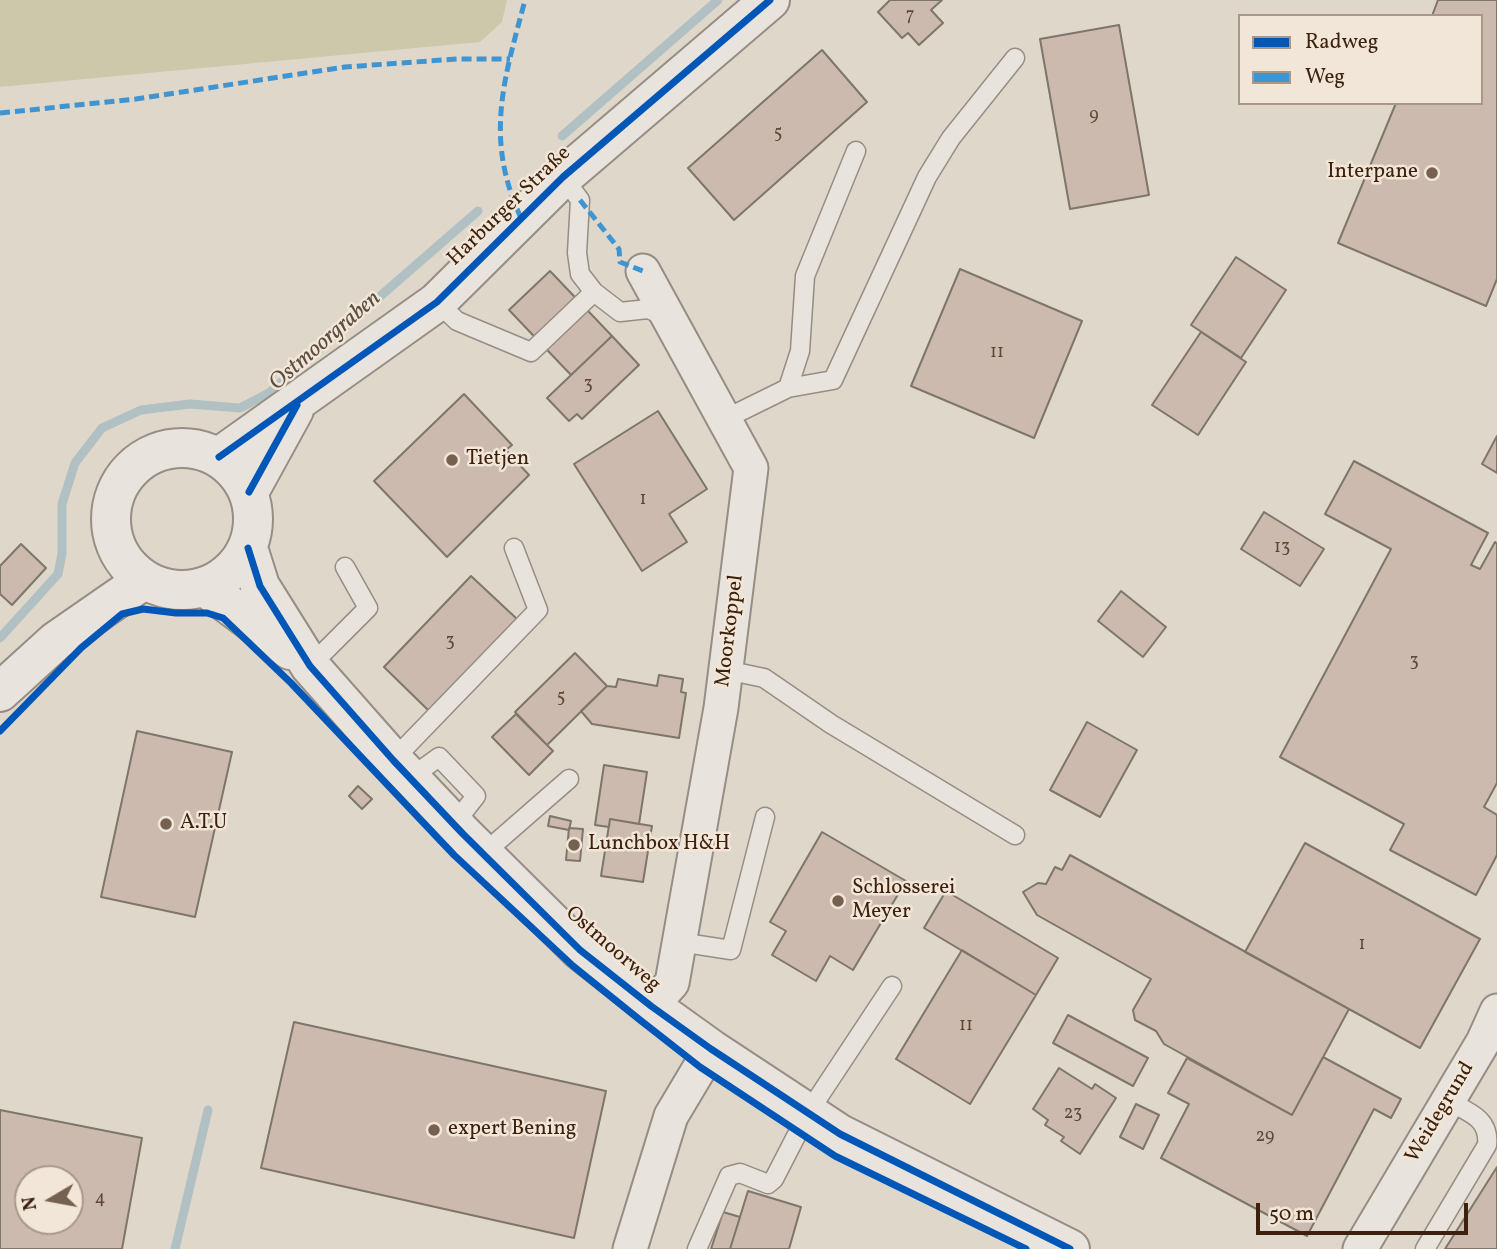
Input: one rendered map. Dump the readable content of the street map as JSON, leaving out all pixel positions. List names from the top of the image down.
{
  "streets": {
    "street": [
      "Harburger Straße",
      "Moorkoppel",
      "Ostmoorweg",
      "Weidegrund"
    ]
  },
  "crossings": [
    ["Harburger Straße", "Ostmoorweg"],
    ["Moorkoppel", "Ostmoorweg"]
  ],
  "water": ["Ostmoorgraben"],
  "places": [
    "Interpane",
    "Tietjen",
    "A.T.U",
    "Lunchbox H&H",
    "Schlosserei Meyer",
    "expert Bening"
  ],
  "house_numbers": [
    "7",
    "9",
    "5",
    "11",
    "3",
    "1",
    "13",
    "3",
    "3",
    "5",
    "1",
    "11",
    "23",
    "29",
    "4"
  ],
  "legend": ["Radweg", "Weg"],
  "scale_bar": "50 m",
  "north": "left"
}
